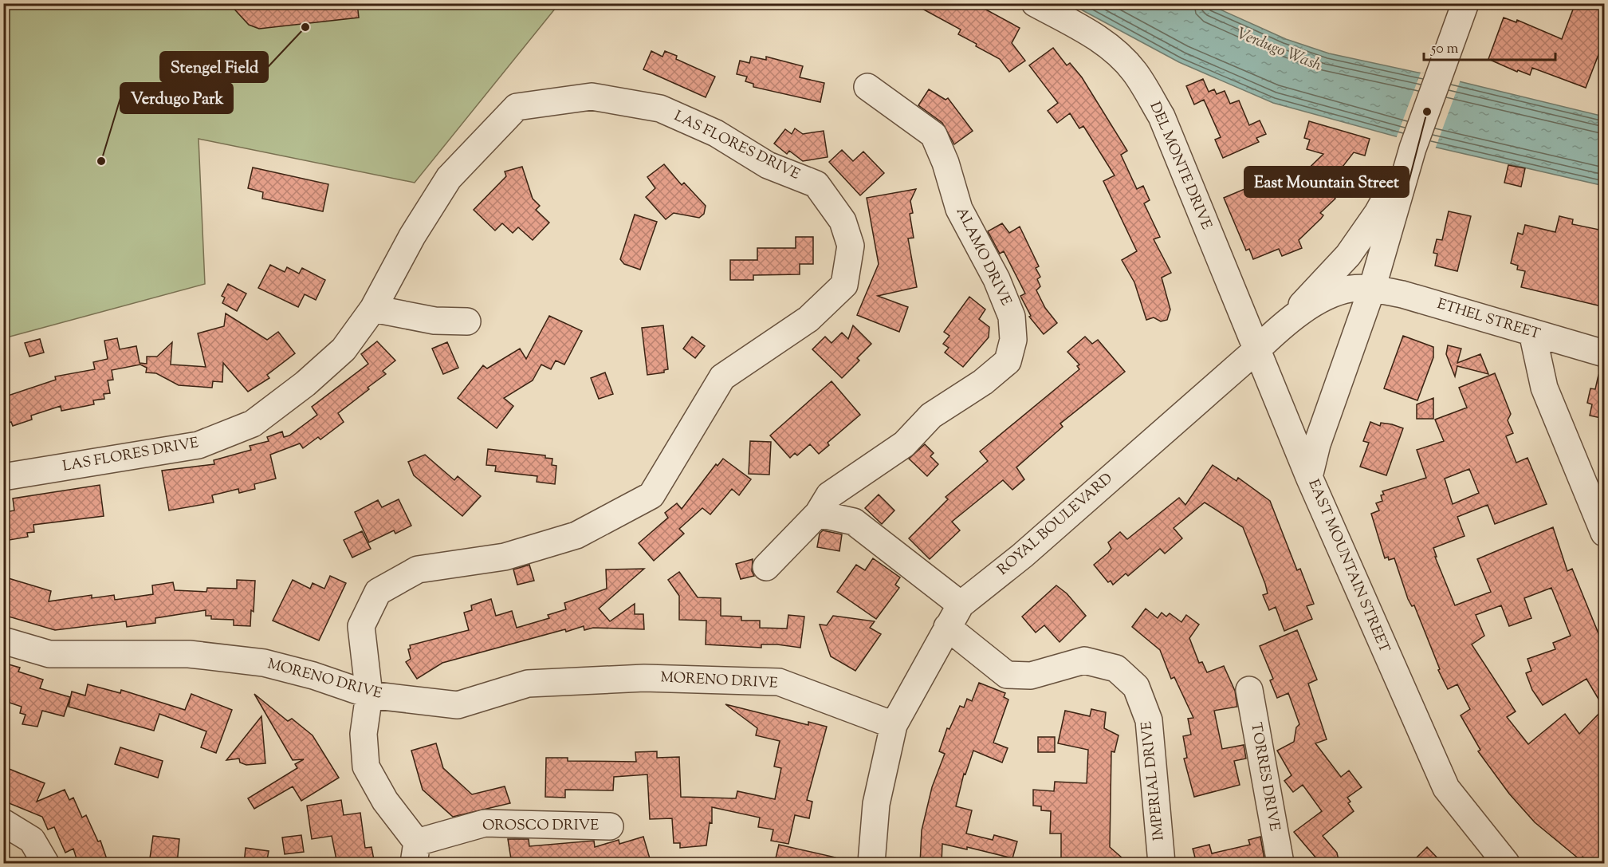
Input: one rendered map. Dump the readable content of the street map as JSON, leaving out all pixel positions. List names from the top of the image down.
{
  "streets": {
    "street": [
      "LAS FLORES DRIVE",
      "DEL MONTE DRIVE",
      "ALAMO DRIVE",
      "ETHEL STREET",
      "ROYAL BOULEVARD",
      "EAST MOUNTAIN STREET",
      "MORENO DRIVE",
      "TORRES DRIVE",
      "IMPERIAL DRIVE",
      "OROSCO DRIVE"
    ]
  },
  "crossings": [
    ["LAS FLORES DRIVE", "MORENO DRIVE"],
    ["LAS FLORES DRIVE", "OROSCO DRIVE"],
    ["DEL MONTE DRIVE", "ROYAL BOULEVARD"],
    ["DEL MONTE DRIVE", "EAST MOUNTAIN STREET"],
    ["ETHEL STREET", "ROYAL BOULEVARD"],
    ["ETHEL STREET", "EAST MOUNTAIN STREET"],
    ["ROYAL BOULEVARD", "EAST MOUNTAIN STREET"],
    ["ROYAL BOULEVARD", "MORENO DRIVE"],
    ["ROYAL BOULEVARD", "IMPERIAL DRIVE"]
  ],
  "water": ["Verdugo Wash"],
  "places": ["Stengel Field", "East Mountain Street", "Verdugo Park"],
  "scale_bar": "50 m"
}
